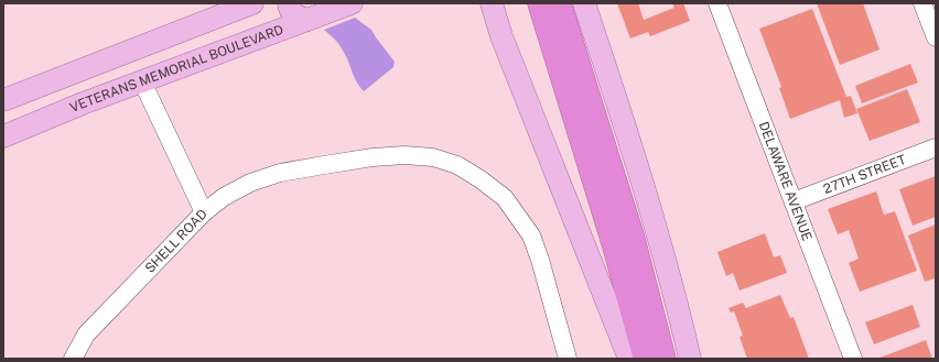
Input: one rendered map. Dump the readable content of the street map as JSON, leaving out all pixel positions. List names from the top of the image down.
{
  "streets": {
    "main road": ["VETERANS MEMORIAL BOULEVARD"],
    "street": ["27TH STREET", "DELAWARE AVENUE", "SHELL ROAD"]
  },
  "crossings": [
    ["VETERANS MEMORIAL BOULEVARD", "SHELL ROAD"],
    ["27TH STREET", "DELAWARE AVENUE"]
  ]
}
